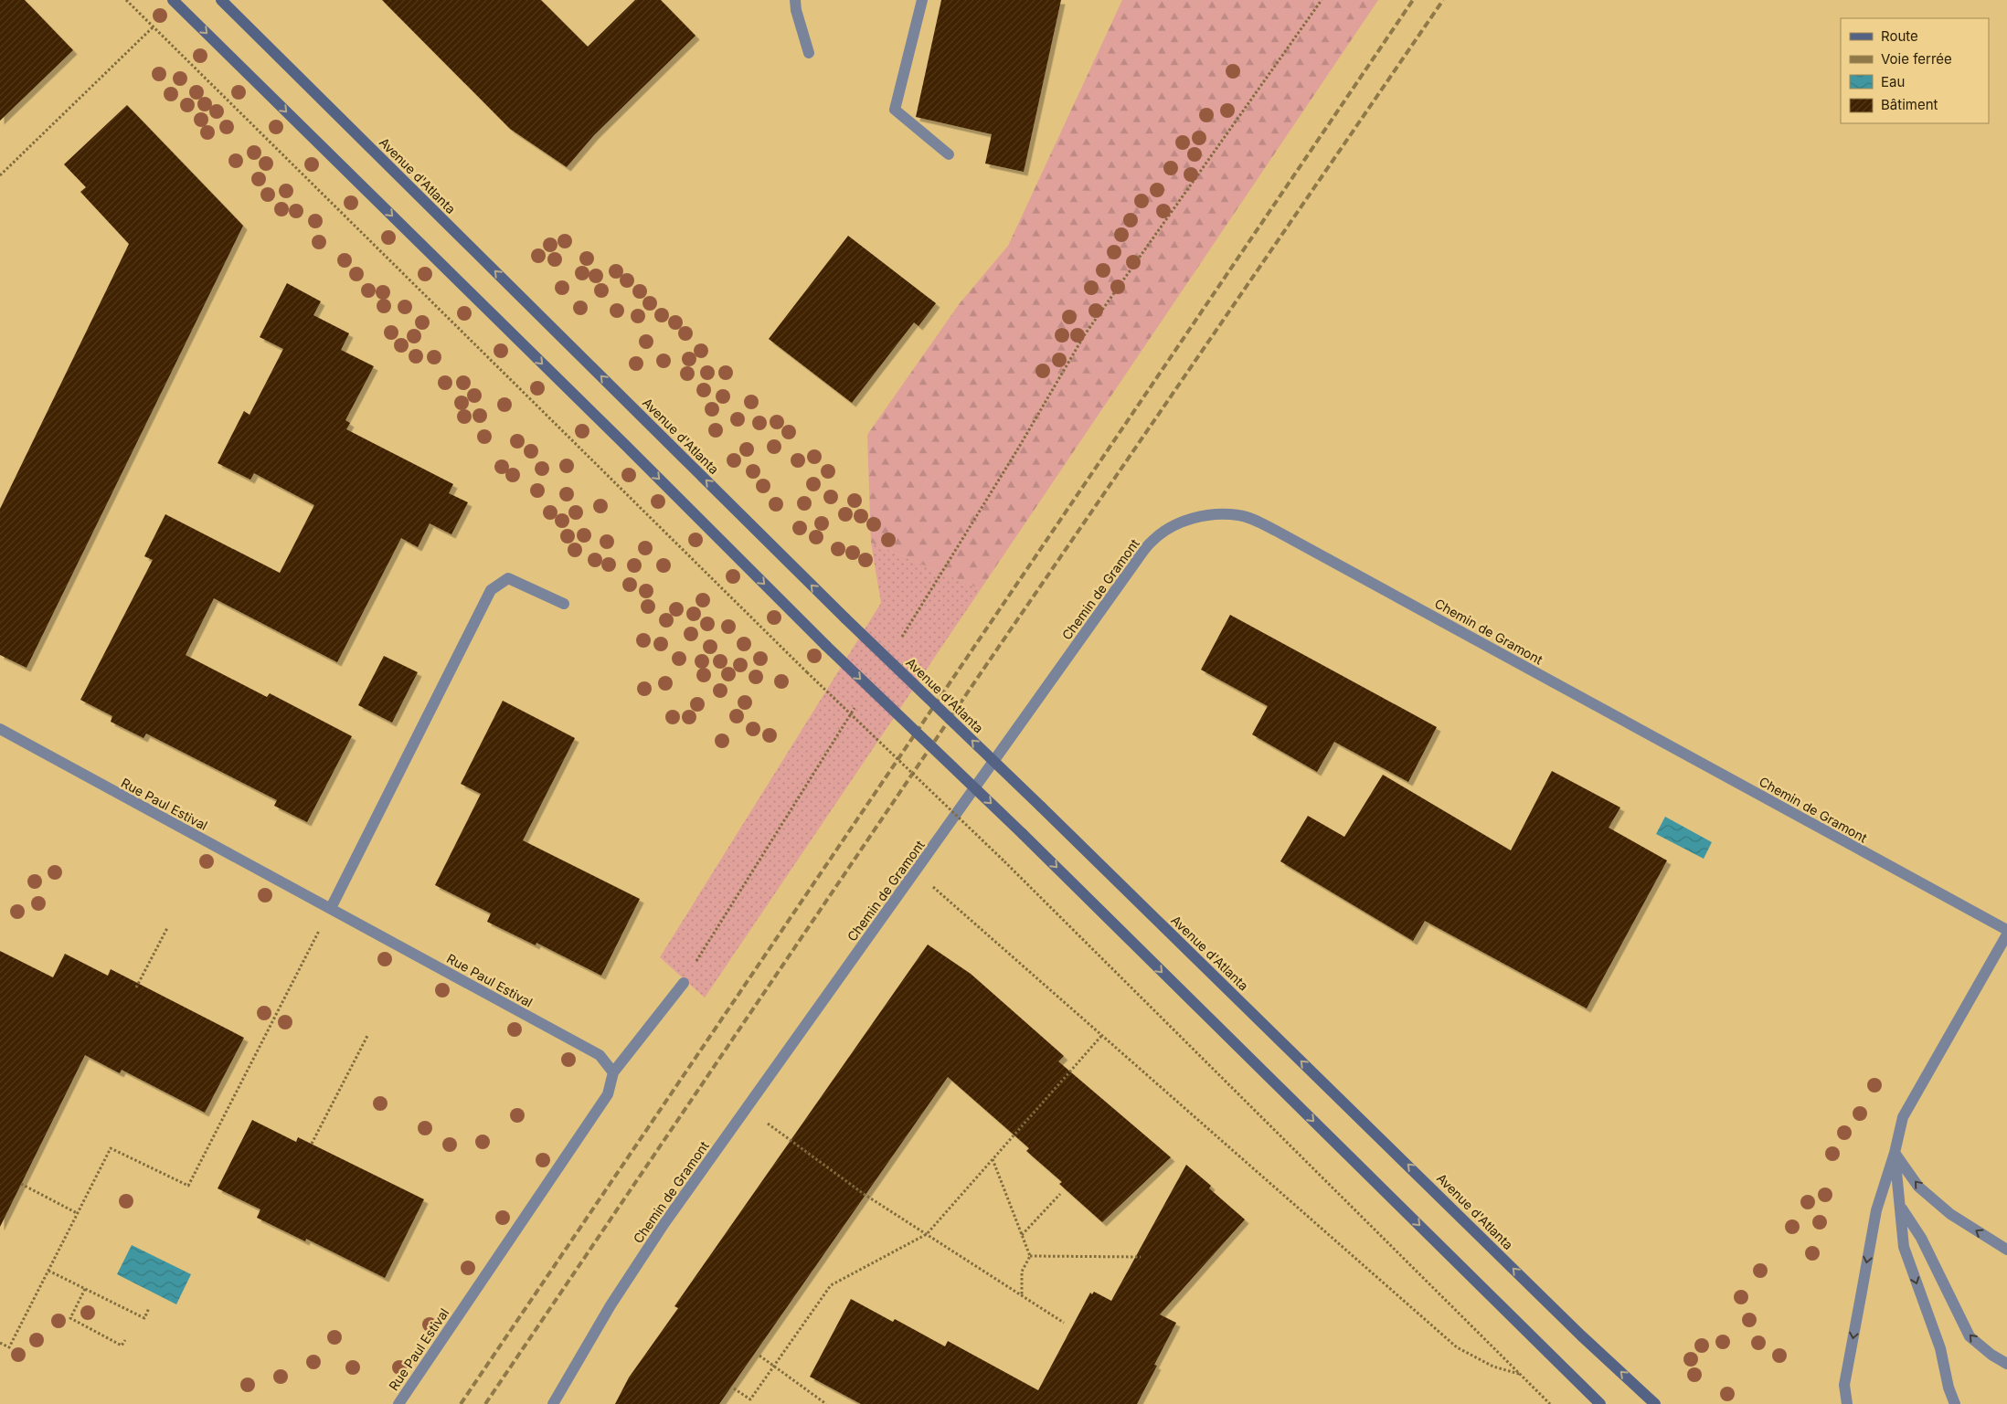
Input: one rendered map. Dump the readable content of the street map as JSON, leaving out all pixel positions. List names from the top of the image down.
{
  "streets": {
    "main road": ["Avenue d'Atlanta"],
    "street": ["Chemin de Gramont", "Rue Paul Estival"]
  },
  "legend": [
    "Route",
    "Voie ferrée",
    "Eau",
    "Bâtiment"
  ]
}
